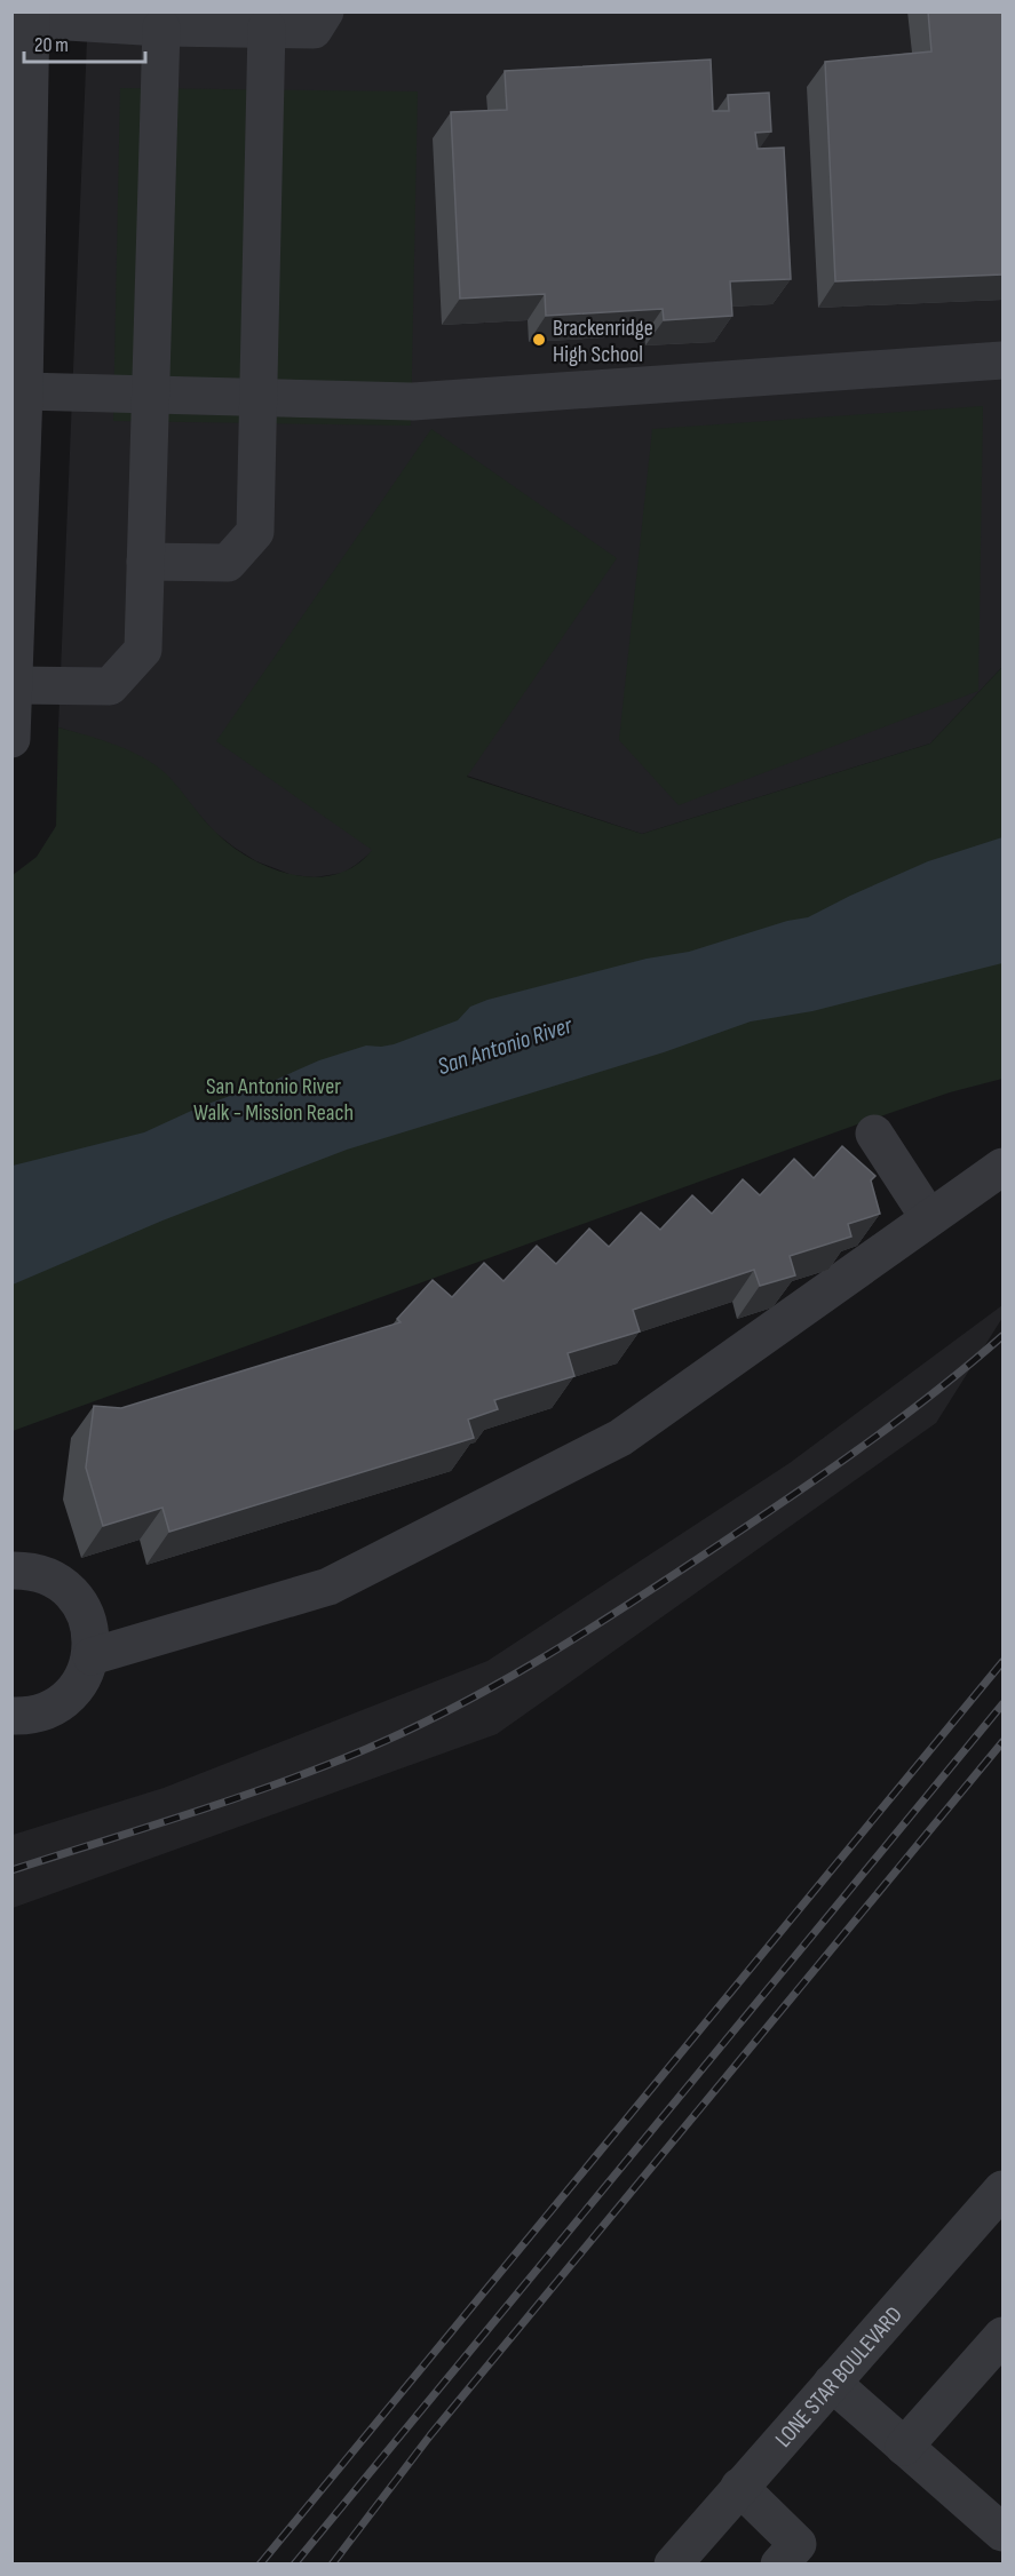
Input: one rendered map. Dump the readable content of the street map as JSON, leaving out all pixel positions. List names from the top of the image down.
{
  "streets": {
    "street": ["LONE STAR BOULEVARD"]
  },
  "water": ["San Antonio River"],
  "parks": ["San Antonio River Walk - Mission Reach"],
  "places": ["Brackenridge High School"],
  "scale_bar": "20 m"
}
